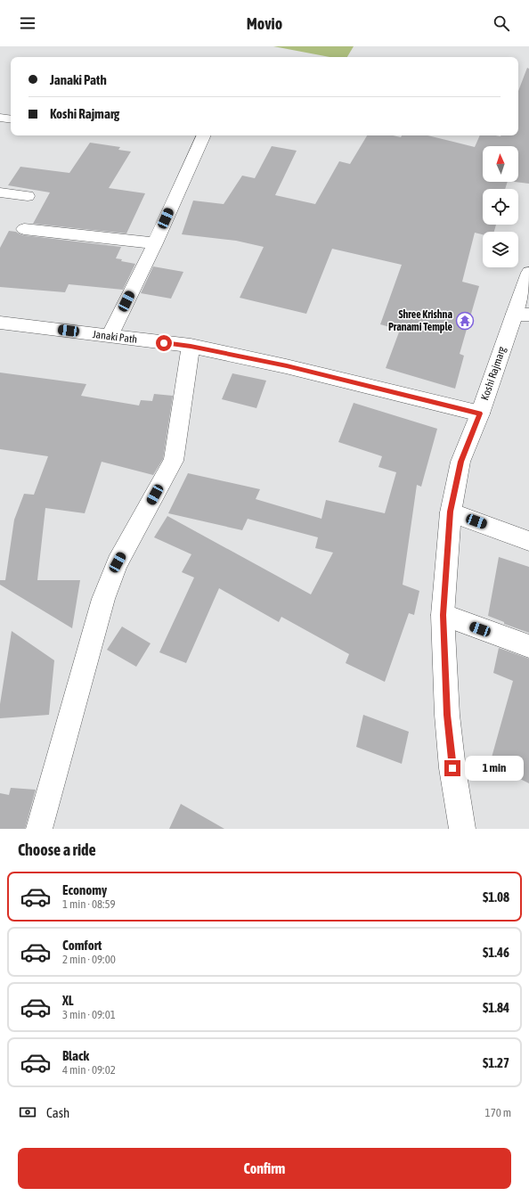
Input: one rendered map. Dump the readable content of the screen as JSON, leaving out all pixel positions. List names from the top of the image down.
{
  "streets": {
    "street": ["Janaki Path", "Koshi Rajmarg"]
  },
  "crossings": [
    ["Janaki Path", "Koshi Rajmarg"]
  ],
  "places": {
    "temple": ["Shree Krishna Pranami Temple"]
  },
  "north": "top",
  "page": {
    "header": "Movio",
    "banner": ["Janaki Path", "Koshi Rajmarg"],
    "bubble": "1 min",
    "heading": "Choose a ride",
    "list": [
      {
        "name": "Economy",
        "note": "1 min · 08:59",
        "value": "$1.08"
      },
      {
        "name": "Comfort",
        "note": "2 min · 09:00",
        "value": "$1.46"
      },
      {
        "name": "XL",
        "note": "3 min · 09:01",
        "value": "$1.84"
      },
      {
        "name": "Black",
        "note": "4 min · 09:02",
        "value": "$1.27"
      }
    ],
    "pay": ["Cash", "170 m"],
    "buttons": "Confirm"
  }
}
